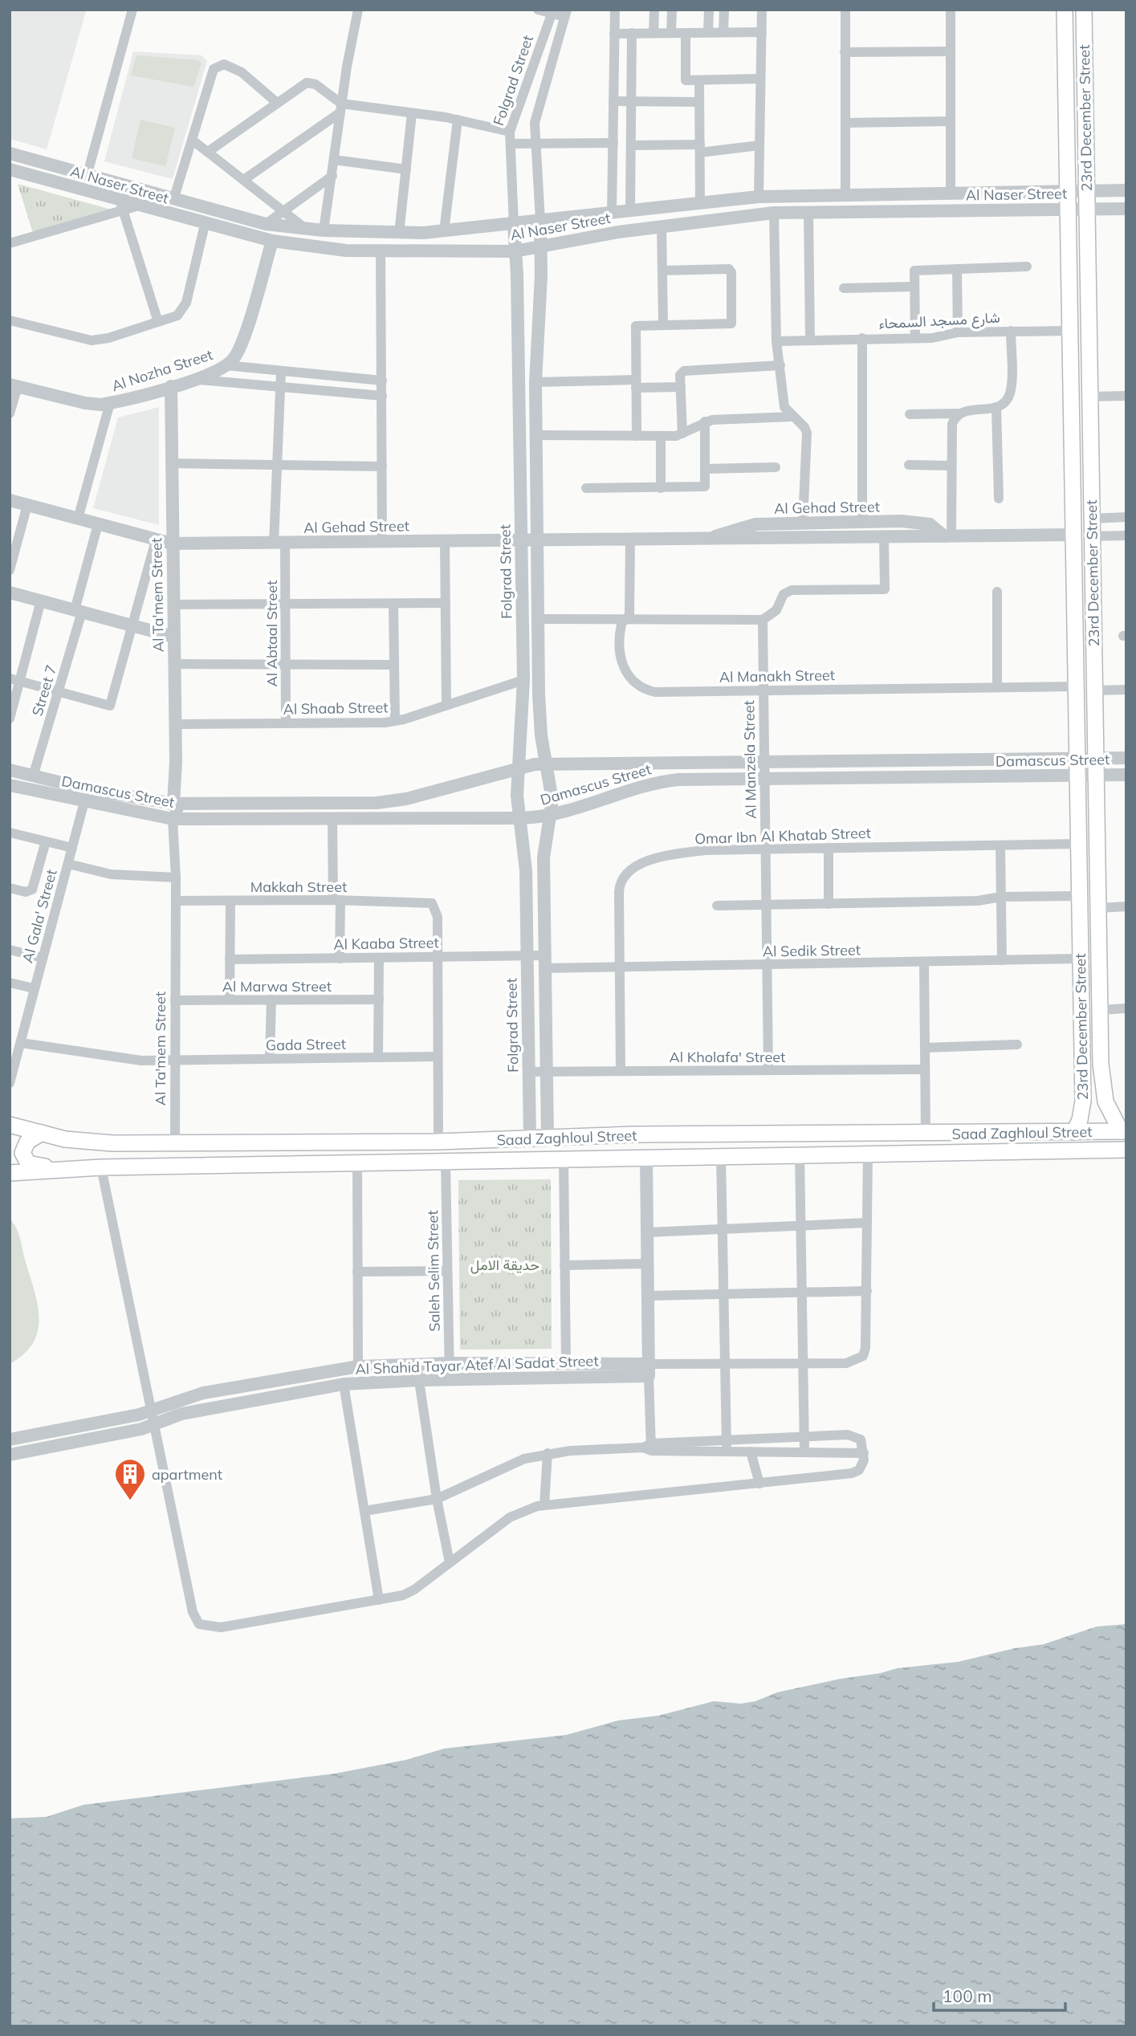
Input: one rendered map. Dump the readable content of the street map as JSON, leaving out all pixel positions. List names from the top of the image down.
{
  "streets": {
    "main road": ["23rd December Street", "Saad Zaghloul Street"],
    "street": [
      "Folgrad Street",
      "Al Naser Street",
      "شارع مسجد السمحاء",
      "Al Nozha Street",
      "Al Gehad Street",
      "Al Ta'mem Street",
      "Al Abtaal Street",
      "Al Manakh Street",
      "Street 7",
      "Al Shaab Street",
      "Al Manzela Street",
      "Damascus Street",
      "Omar Ibn Al Khatab Street",
      "Makkah Street",
      "Al Gala' Street",
      "Al Kaaba Street",
      "Al Sedik Street",
      "Al Marwa Street",
      "Gada Street",
      "Al Kholafa' Street",
      "Saleh Selim Street",
      "Al Shahid Tayar Atef Al Sadat Street"
    ]
  },
  "crossings": [
    ["Folgrad Street", "Al Naser Street"],
    ["Folgrad Street", "Al Gehad Street"],
    ["Folgrad Street", "Al Shaab Street"],
    ["Folgrad Street", "Damascus Street"],
    ["Folgrad Street", "Al Kaaba Street"],
    ["Folgrad Street", "Al Kholafa' Street"],
    ["Folgrad Street", "Saad Zaghloul Street"],
    ["23rd December Street", "Al Naser Street"],
    ["23rd December Street", "شارع مسجد السمحاء"],
    ["23rd December Street", "Al Gehad Street"],
    ["23rd December Street", "Al Manakh Street"],
    ["23rd December Street", "Damascus Street"],
    ["23rd December Street", "Omar Ibn Al Khatab Street"],
    ["23rd December Street", "Al Sedik Street"],
    ["23rd December Street", "Saad Zaghloul Street"],
    ["Al Naser Street", "Al Nozha Street"],
    ["Al Nozha Street", "Al Ta'mem Street"],
    ["Al Gehad Street", "Al Ta'mem Street"],
    ["Al Gehad Street", "Al Abtaal Street"],
    ["Al Gehad Street", "Al Manakh Street"],
    ["Al Gehad Street", "Street 7"],
    ["Al Ta'mem Street", "Al Shaab Street"],
    ["Al Ta'mem Street", "Damascus Street"],
    ["Al Ta'mem Street", "Makkah Street"],
    ["Al Ta'mem Street", "Al Marwa Street"],
    ["Al Ta'mem Street", "Gada Street"],
    ["Al Ta'mem Street", "Saad Zaghloul Street"],
    ["Al Abtaal Street", "Al Shaab Street"],
    ["Al Manakh Street", "Al Manzela Street"],
    ["Street 7", "Damascus Street"],
    ["Al Manzela Street", "Damascus Street"],
    ["Al Manzela Street", "Omar Ibn Al Khatab Street"],
    ["Al Manzela Street", "Al Sedik Street"],
    ["Al Manzela Street", "Al Kholafa' Street"],
    ["Damascus Street", "Al Gala' Street"],
    ["Omar Ibn Al Khatab Street", "Al Sedik Street"],
    ["Omar Ibn Al Khatab Street", "Al Kholafa' Street"],
    ["Makkah Street", "Al Kaaba Street"],
    ["Al Gala' Street", "Gada Street"],
    ["Al Kaaba Street", "Al Sedik Street"],
    ["Saad Zaghloul Street", "Saleh Selim Street"],
    ["Saleh Selim Street", "Al Shahid Tayar Atef Al Sadat Street"]
  ],
  "parks": ["حديقة الامل"],
  "places": {
    "building": ["apartment"]
  },
  "scale_bar": "100 m"
}
